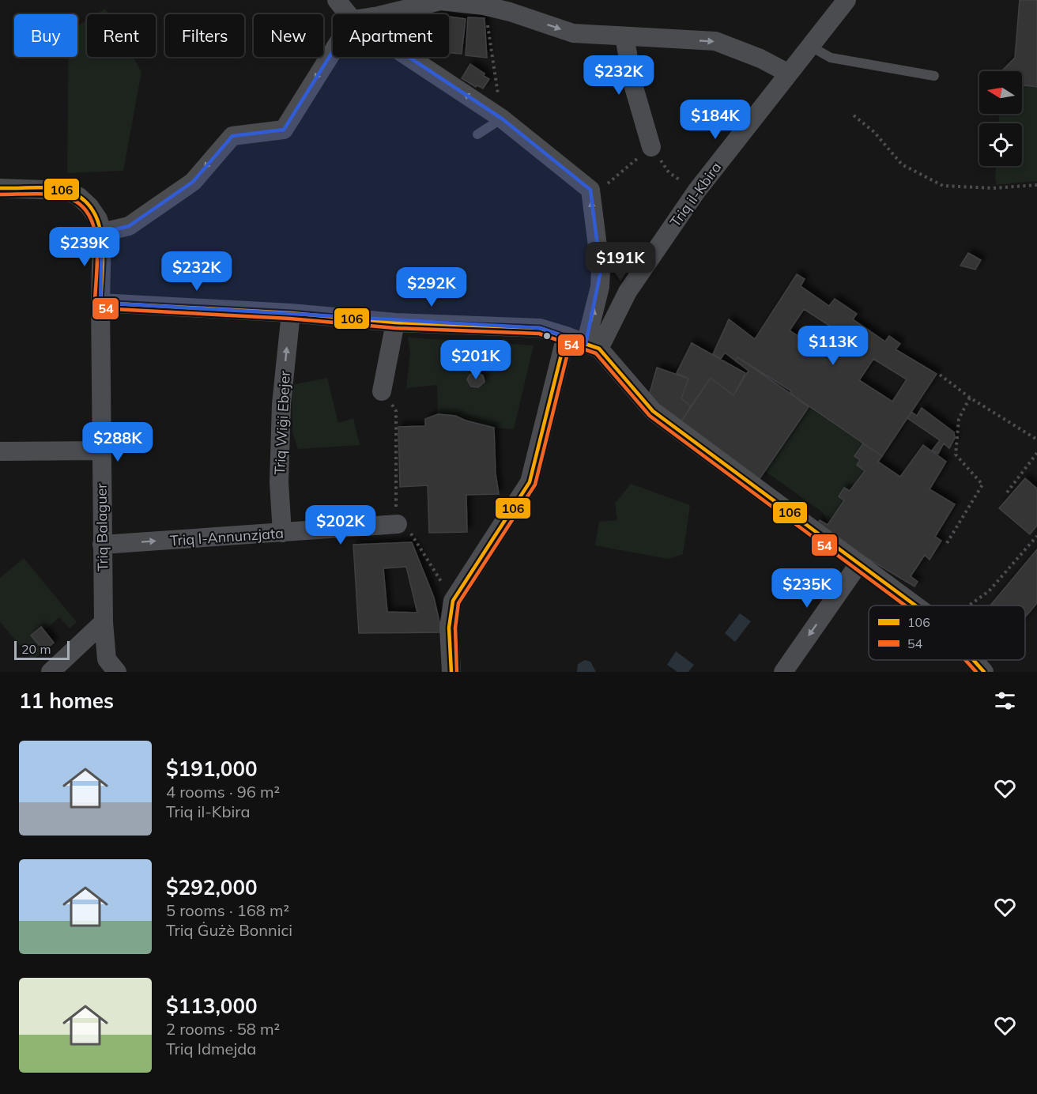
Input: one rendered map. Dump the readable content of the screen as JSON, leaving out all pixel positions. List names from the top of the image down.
{
  "streets": {
    "street": [
      "Triq il-Kbira",
      "Triq Wiġi Ebejer",
      "Triq Balaguer",
      "Triq l-Annunzjata"
    ]
  },
  "crossings": [
    ["Triq Wiġi Ebejer", "Triq l-Annunzjata"],
    ["Triq Balaguer", "Triq l-Annunzjata"]
  ],
  "one_way": ["Triq l-Annunzjata"],
  "lines": ["transit line 106", "transit line 54"],
  "legend": ["106", "54"],
  "scale_bar": "20 m",
  "north": "left",
  "page": {
    "chip": [
      "Buy",
      "Rent",
      "Filters",
      "New",
      "Apartment"
    ],
    "price": [
      "$232K",
      "$184K",
      "$239K",
      "$191K",
      "$232K",
      "$292K",
      "$113K",
      "$201K",
      "$288K",
      "$202K",
      "$235K"
    ],
    "scale": "20 m",
    "heading": "11 homes",
    "list": [
      {
        "name": "$191,000",
        "note": "4 rooms · 96 m² · Triq il-Kbira"
      },
      {
        "name": "$292,000",
        "note": "5 rooms · 168 m² · Triq Ġużè Bonnici"
      },
      {
        "name": "$113,000",
        "note": "2 rooms · 58 m² · Triq Idmejda"
      }
    ]
  }
}
